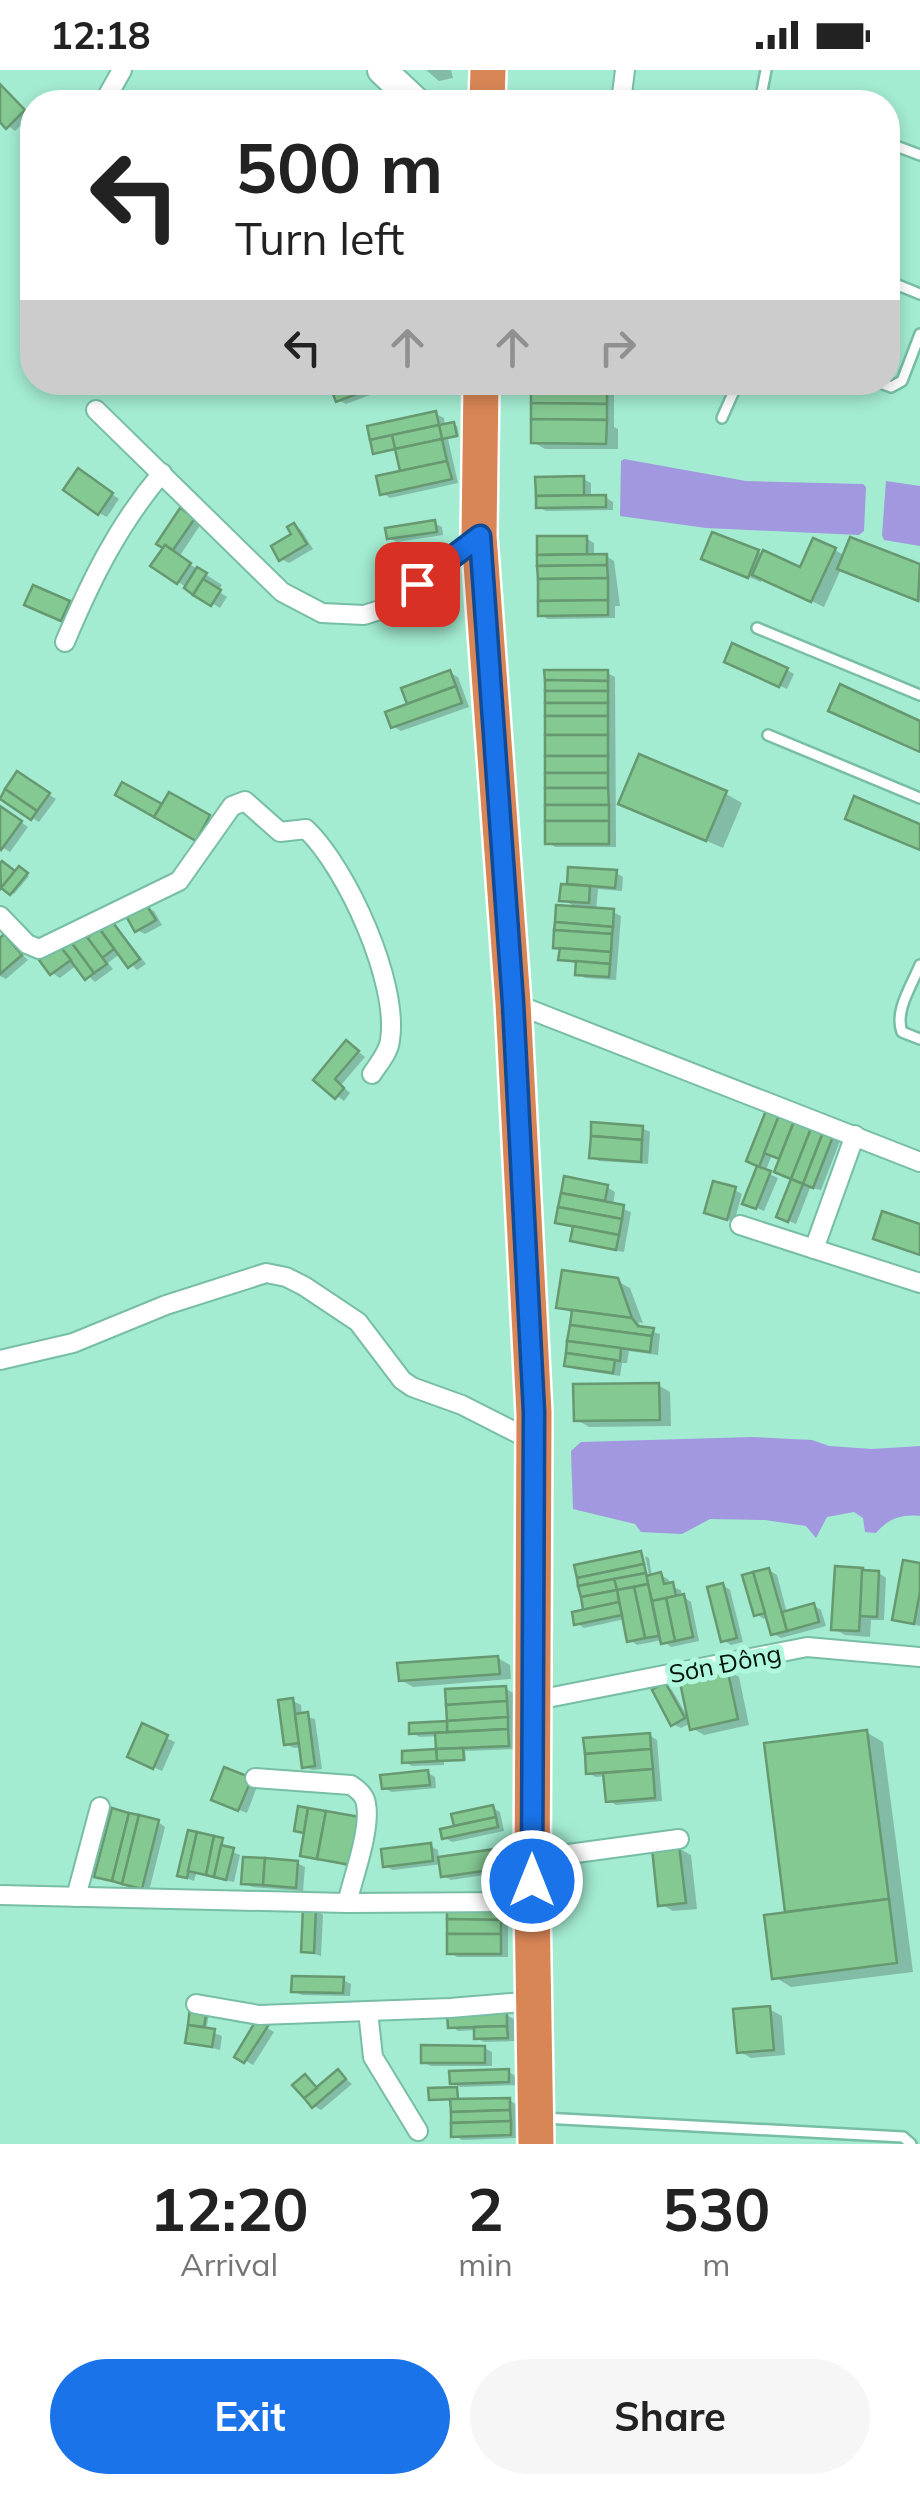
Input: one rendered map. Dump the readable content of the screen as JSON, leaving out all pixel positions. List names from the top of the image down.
{
  "streets": {
    "street": ["Sơn Đông"]
  },
  "page": {
    "status": "12:18",
    "turn": ["500 m", "Turn left"],
    "eta": [
      "12:20",
      "Arrival",
      "2",
      "min",
      "530",
      "m"
    ],
    "buttons": ["Exit", "Share"]
  }
}
